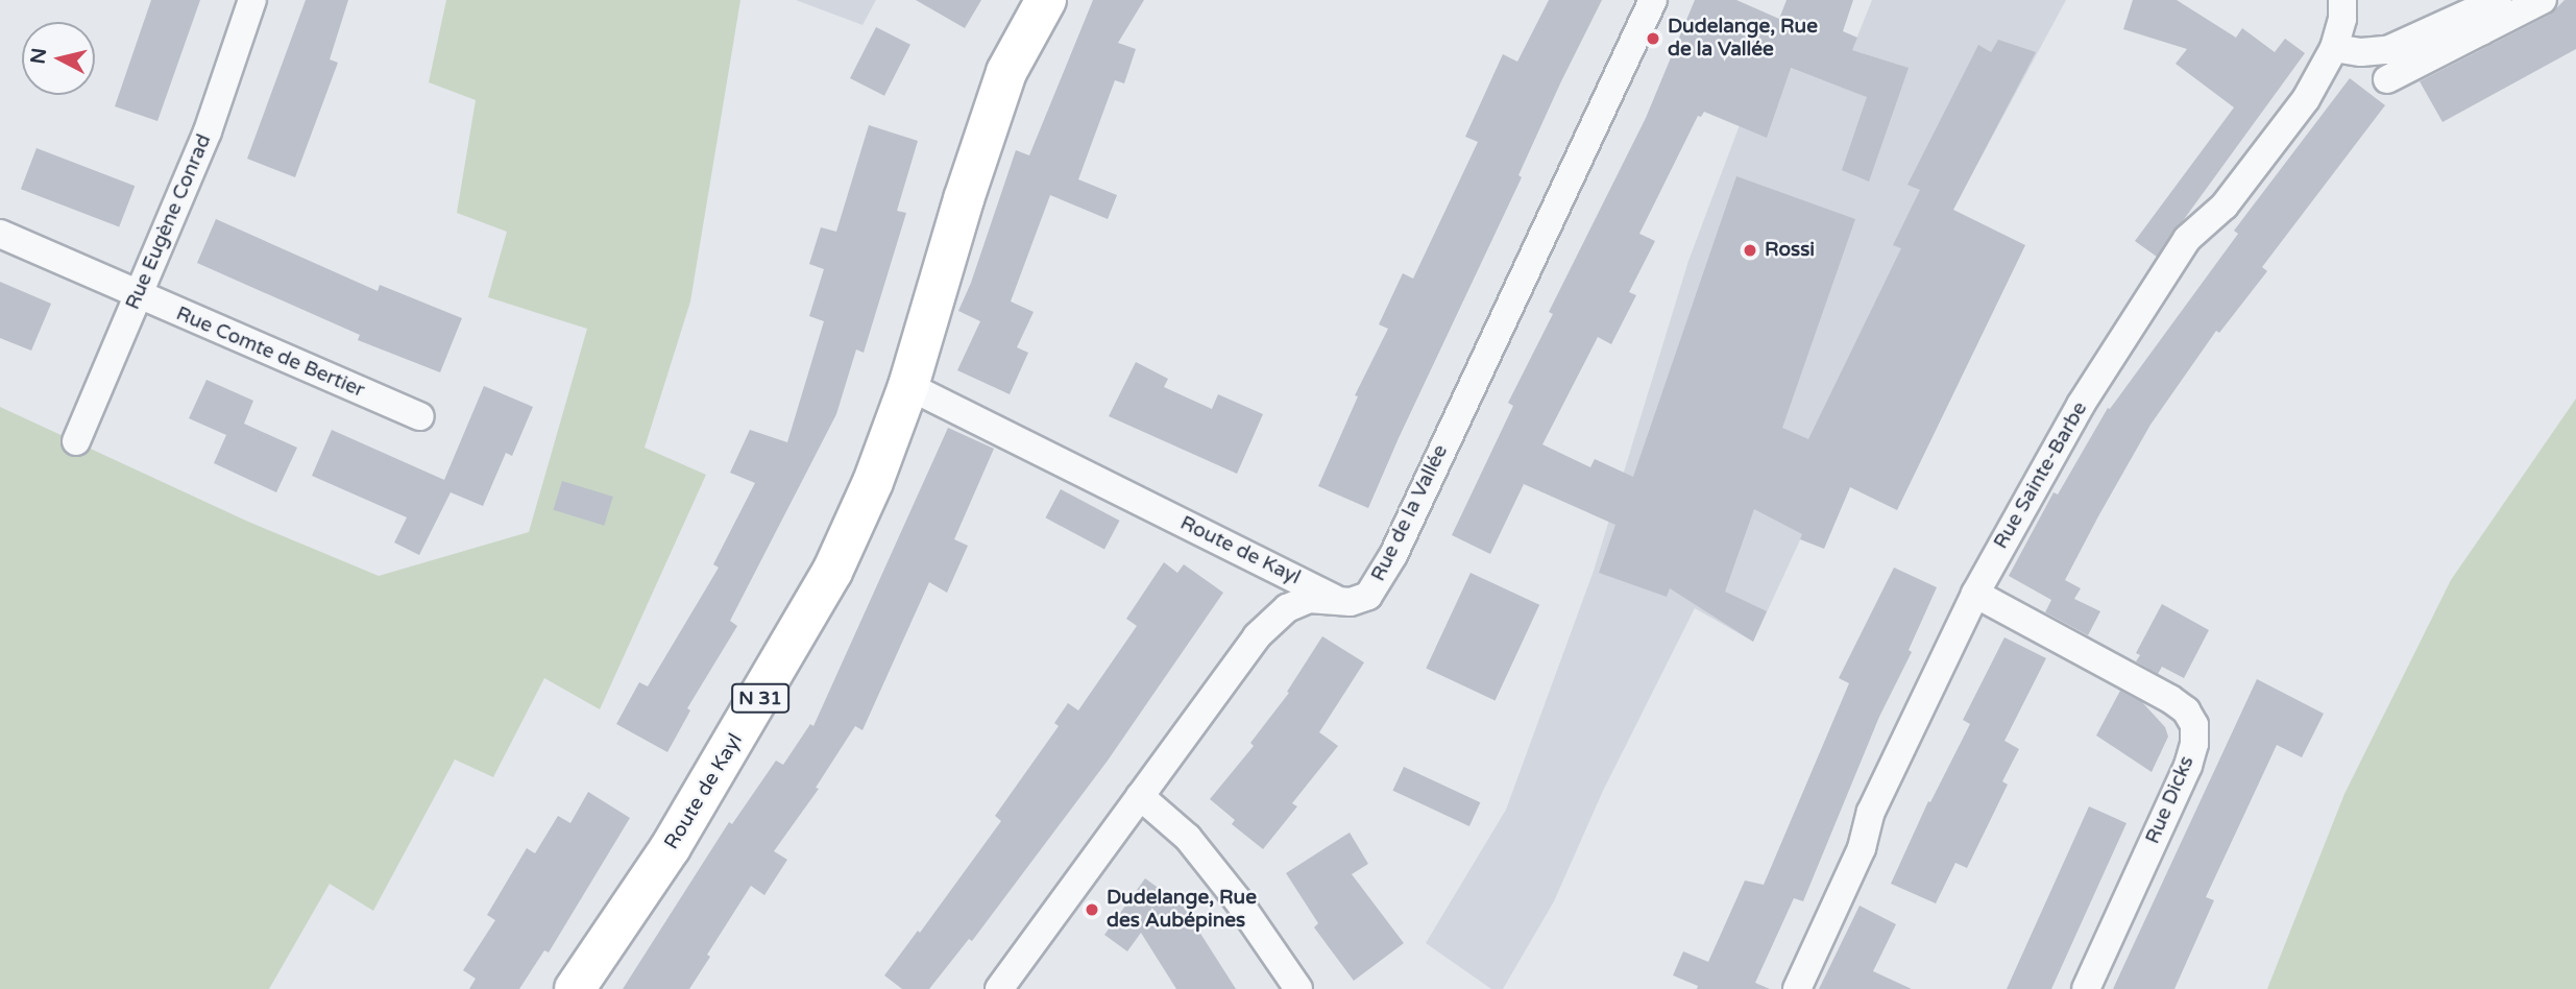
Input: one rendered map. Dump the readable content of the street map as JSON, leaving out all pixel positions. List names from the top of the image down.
{
  "streets": {
    "main road": ["Route de Kayl", "N 31"],
    "street": [
      "Rue Eugène Conrad",
      "Rue Comte de Bertier",
      "Rue Sainte-Barbe",
      "Rue de la Vallée",
      "Rue Dicks"
    ]
  },
  "crossings": [
    ["Rue Eugène Conrad", "Rue Comte de Bertier"],
    ["Rue Sainte-Barbe", "Rue Dicks"],
    ["Rue de la Vallée", "Route de Kayl"]
  ],
  "places": ["Dudelange, Rue de la Vallée", "Rossi", "Dudelange, Rue des Aubépines"],
  "north": "left"
}
